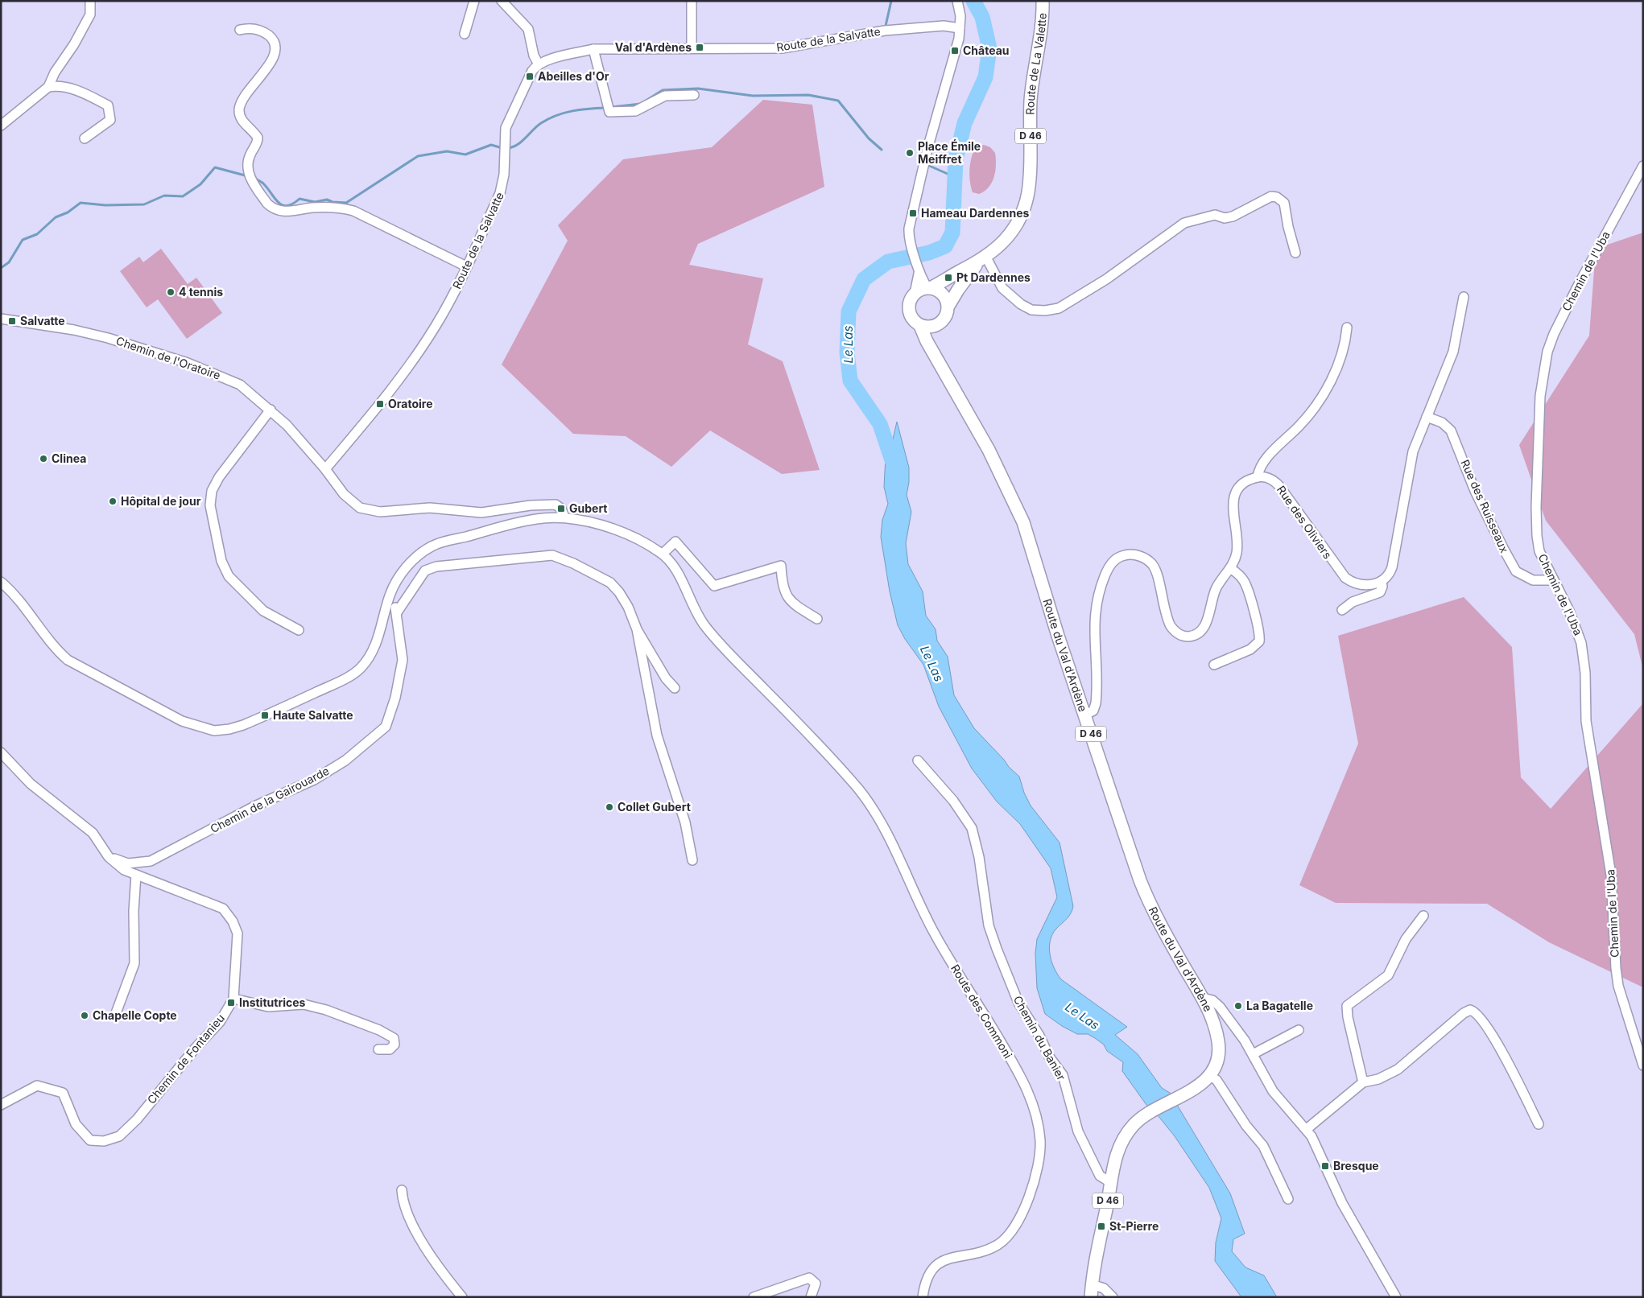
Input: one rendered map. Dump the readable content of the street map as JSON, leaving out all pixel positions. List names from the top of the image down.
{
  "streets": {
    "main road": ["Route de La Valette", "D 46", "Route du Val d'Ardène"],
    "street": [
      "Route de la Salvatte",
      "Chemin de l'Uba",
      "Chemin de l'Oratoire",
      "Rue des Ruisseaux",
      "Rue des Oliviers",
      "Chemin de la Gairouarde",
      "Route des Commoni",
      "Chemin du Banier",
      "Chemin de Fontanieu"
    ]
  },
  "crossings": [
    ["Route de la Salvatte", "Chemin de l'Oratoire"],
    ["Route de La Valette", "Route du Val d'Ardène"],
    ["D 46", "Route du Val d'Ardène"],
    ["D 46", "Chemin du Banier"],
    ["Chemin de l'Uba", "Rue des Ruisseaux"],
    ["Route du Val d'Ardène", "Chemin du Banier"],
    ["Chemin de la Gairouarde", "Chemin de Fontanieu"]
  ],
  "water": ["Le Las"],
  "places": {
    "transit": [
      "Val d'Ardènes",
      "Château",
      "Abeilles d'Or",
      "Hameau Dardennes",
      "Pt Dardennes",
      "Salvatte",
      "Oratoire",
      "Gubert",
      "Haute Salvatte",
      "Institutrices",
      "Bresque",
      "St-Pierre"
    ],
    "other": [
      "Place Émile Meiffret",
      "4 tennis",
      "Clinea",
      "Hôpital de jour",
      "Collet Gubert",
      "La Bagatelle",
      "Chapelle Copte"
    ]
  }
}
